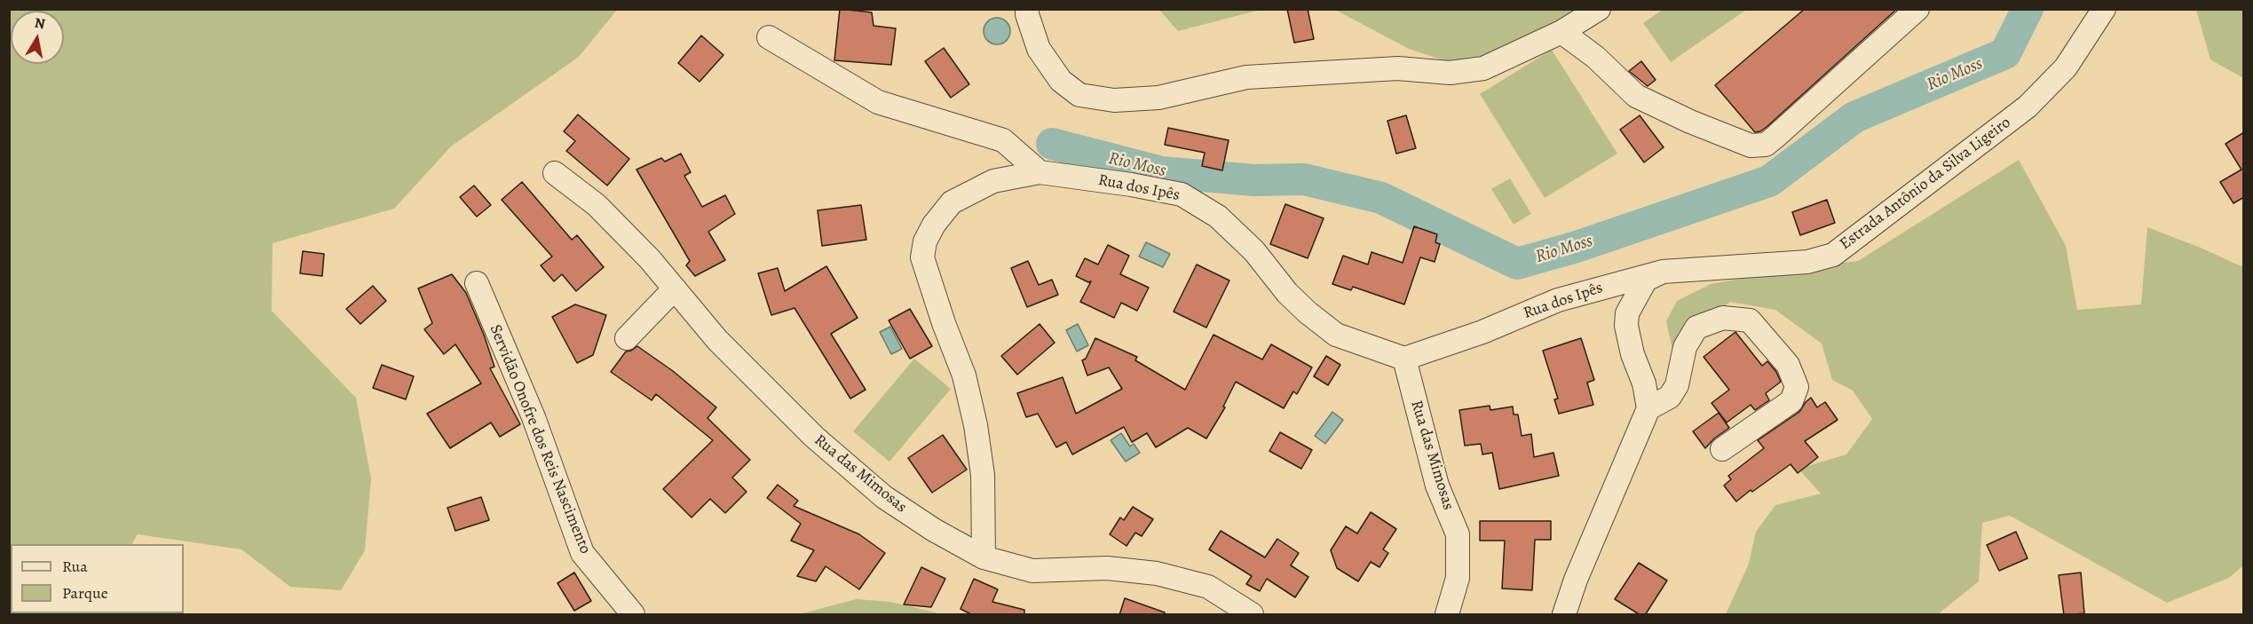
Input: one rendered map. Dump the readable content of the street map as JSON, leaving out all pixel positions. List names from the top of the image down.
{
  "streets": {
    "street": [
      "Estrada Antônio da Silva Ligeiro",
      "Rua dos Ipês",
      "Servidão Onofre dos Reis Nascimento",
      "Rua das Mimosas"
    ]
  },
  "crossings": [
    ["Estrada Antônio da Silva Ligeiro", "Rua dos Ipês"],
    ["Rua dos Ipês", "Rua das Mimosas"]
  ],
  "water": ["Rio Moss"],
  "legend": ["Rua", "Parque"],
  "north": "top"
}
